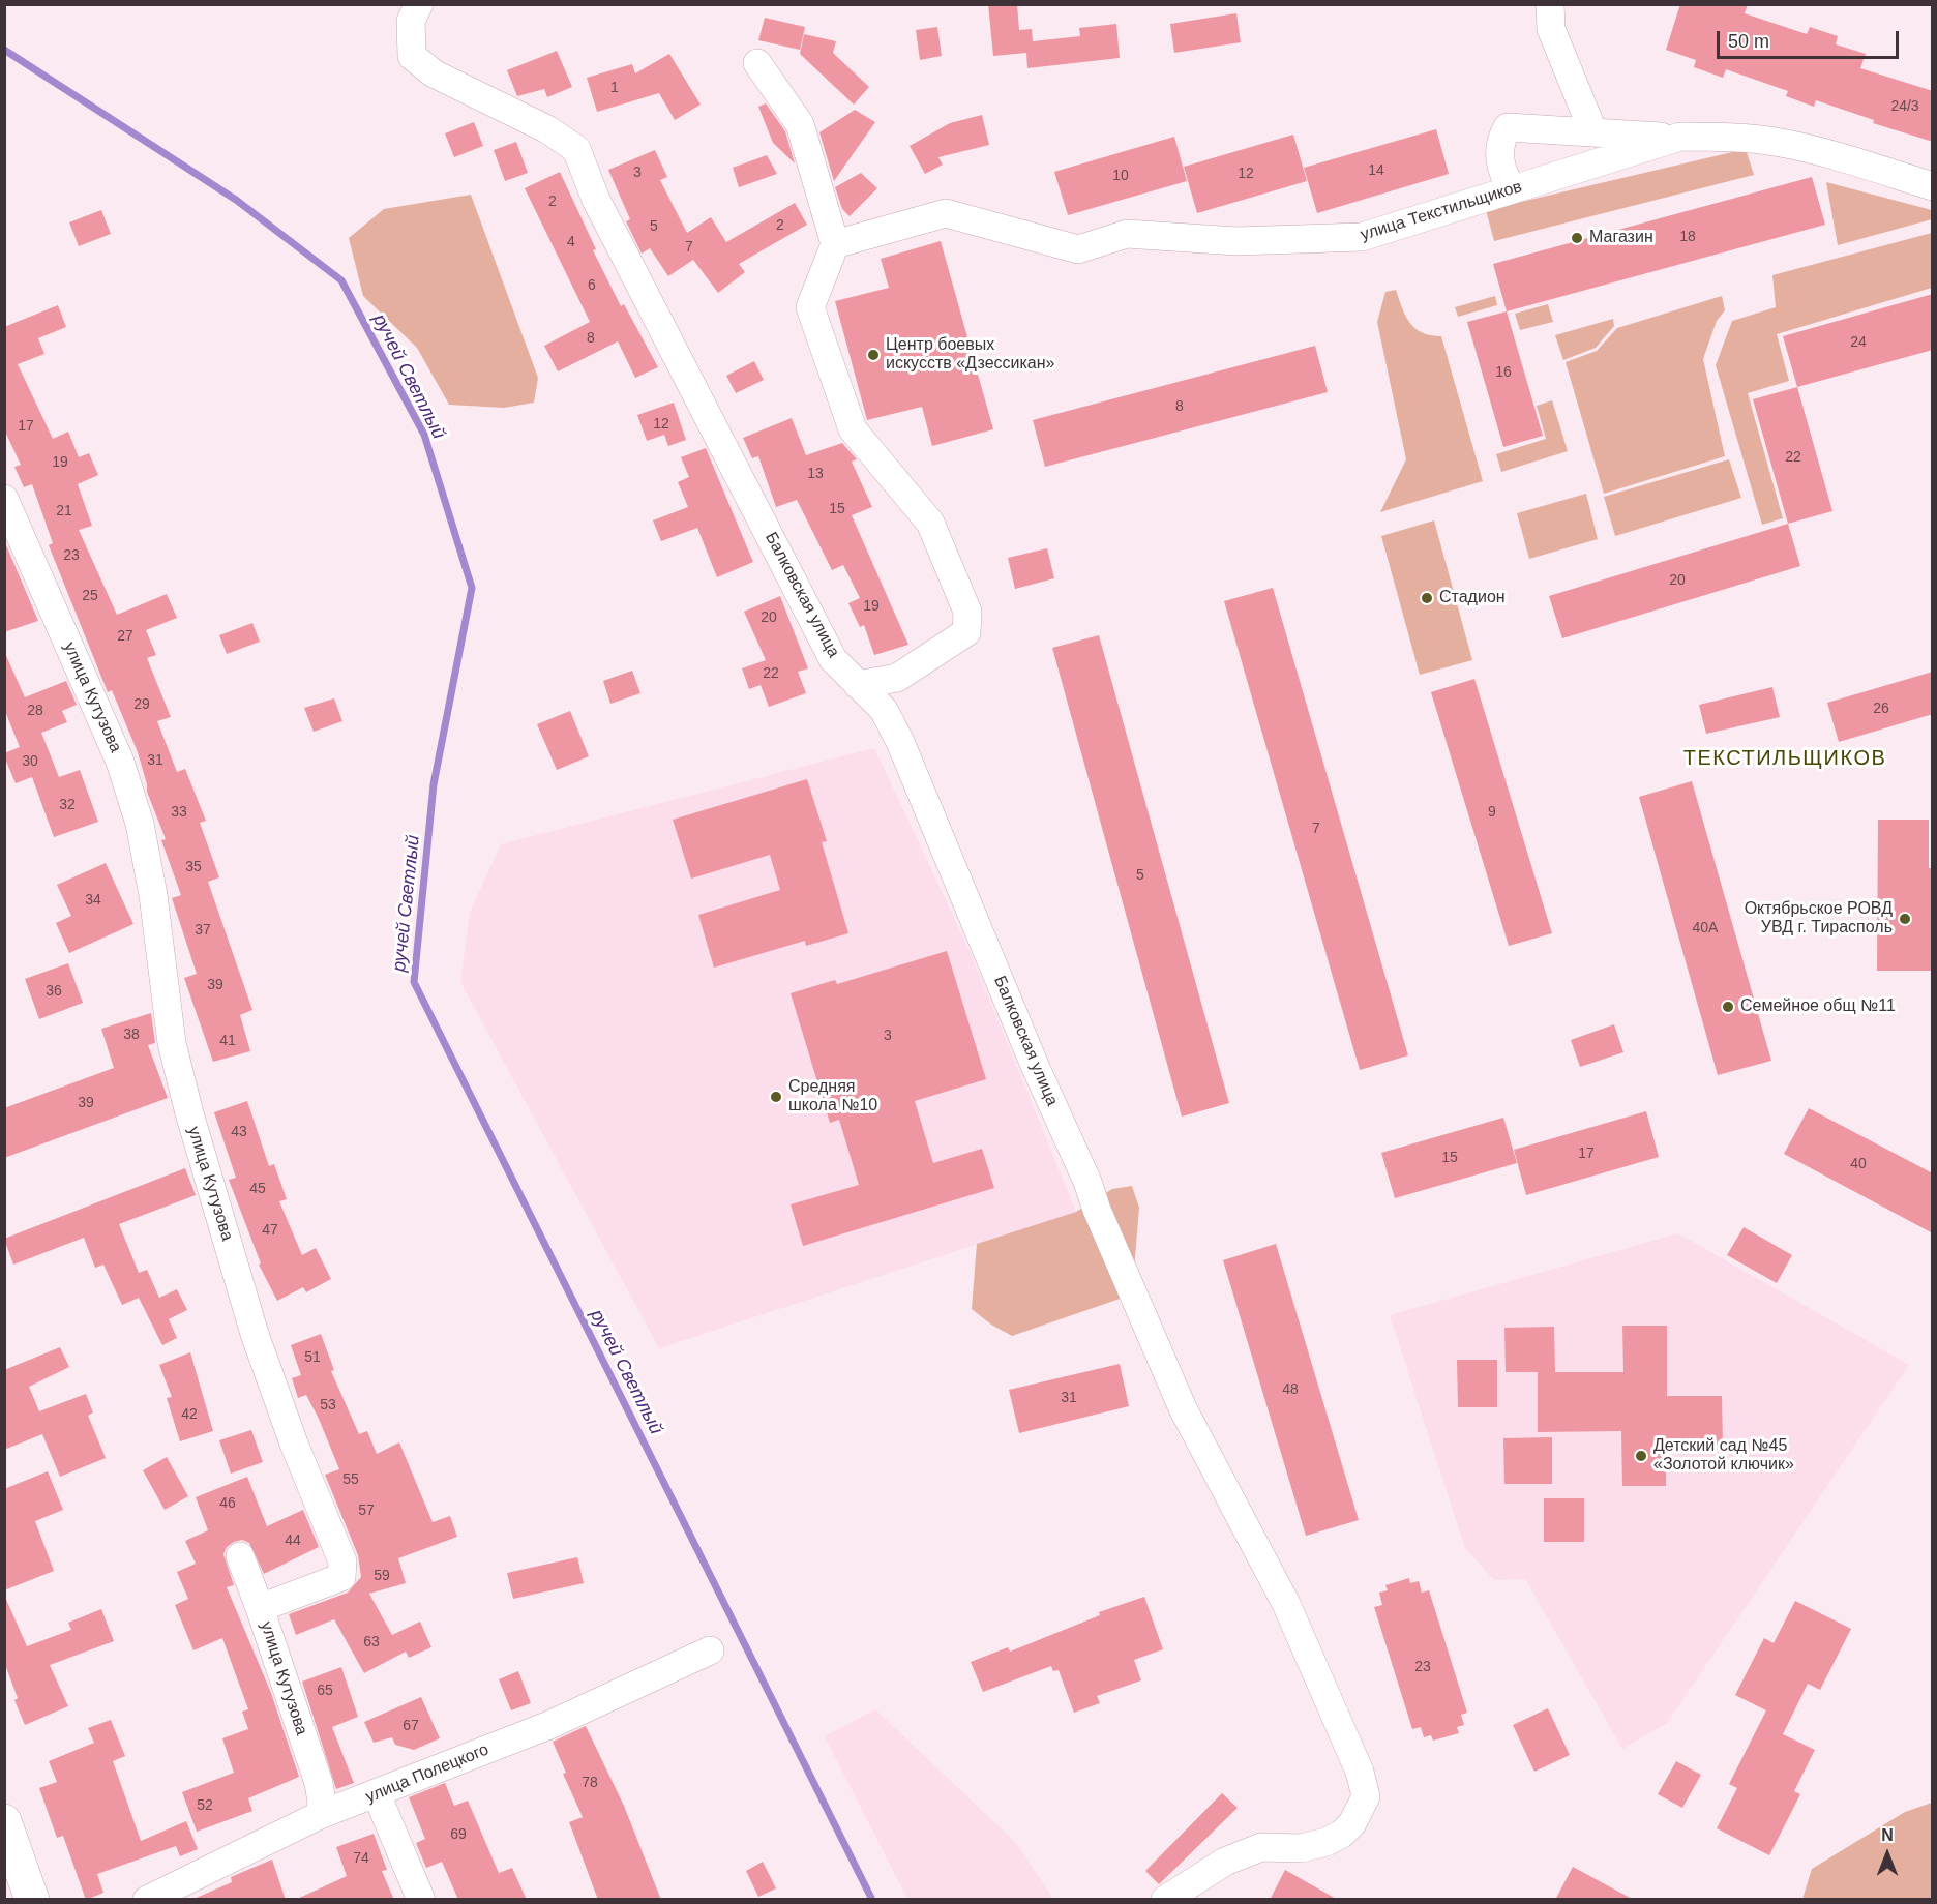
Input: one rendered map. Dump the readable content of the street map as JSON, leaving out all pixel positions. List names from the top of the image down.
{
  "streets": {
    "street": [
      "улица Текстильщиков",
      "Балковская улица",
      "улица Кутузова",
      "улица Полецкого"
    ]
  },
  "crossings": [
    ["улица Кутузова", "улица Полецкого"]
  ],
  "districts": ["ТЕКСТИЛЬЩИКОВ"],
  "water": ["ручей Светлый"],
  "places": [
    "Магазин",
    "Центр боевых искусств «Дзессикан»",
    "Стадион",
    "Октябрьское РОВД УВД г. Тирасполь",
    "Семейное общ №11",
    "Средняя школа №10",
    "Детский сад №45 «Золотой ключик»"
  ],
  "house_numbers": [
    "1",
    "24/3",
    "14",
    "3",
    "12",
    "10",
    "2",
    "2",
    "5",
    "18",
    "4",
    "7",
    "6",
    "8",
    "24",
    "16",
    "8",
    "12",
    "17",
    "22",
    "19",
    "13",
    "15",
    "21",
    "23",
    "20",
    "25",
    "19",
    "20",
    "27",
    "22",
    "29",
    "26",
    "28",
    "31",
    "30",
    "32",
    "33",
    "9",
    "7",
    "35",
    "5",
    "34",
    "40А",
    "37",
    "39",
    "36",
    "38",
    "3",
    "41",
    "39",
    "43",
    "17",
    "15",
    "40",
    "45",
    "47",
    "51",
    "48",
    "31",
    "53",
    "42",
    "55",
    "46",
    "57",
    "44",
    "59",
    "63",
    "23",
    "65",
    "67",
    "78",
    "52",
    "69",
    "74"
  ],
  "scale_bar": "50 m",
  "north": "top"
}
